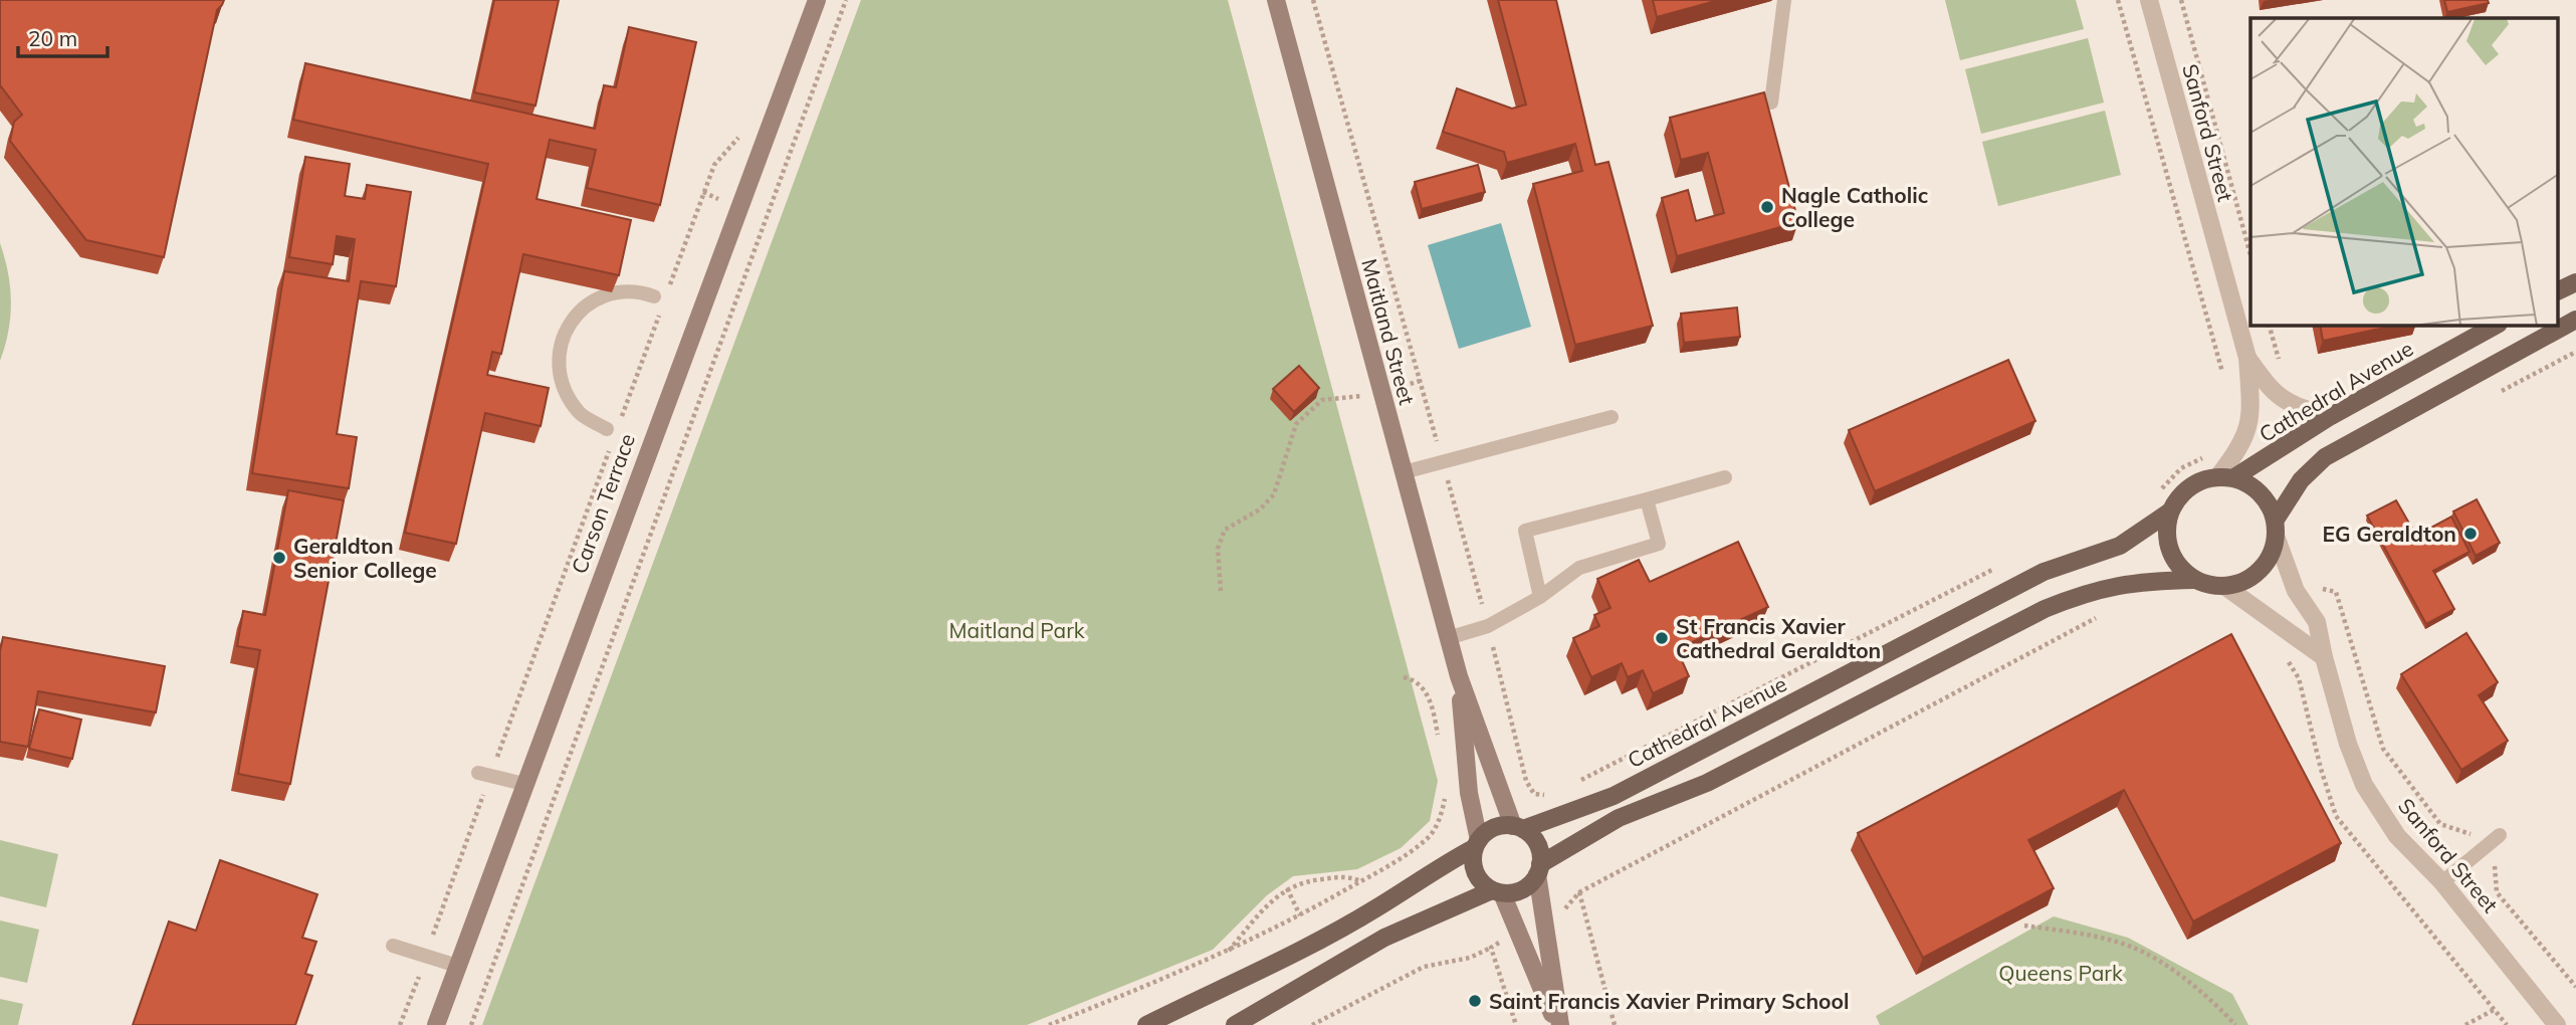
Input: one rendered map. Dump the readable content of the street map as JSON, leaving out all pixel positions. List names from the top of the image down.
{
  "streets": {
    "main road": ["Maitland Street", "Cathedral Avenue", "Carson Terrace"],
    "street": ["Sanford Street"]
  },
  "crossings": [
    ["Sanford Street", "Cathedral Avenue"],
    ["Maitland Street", "Cathedral Avenue"]
  ],
  "parks": ["Maitland Park", "Queens Park"],
  "places": [
    "Nagle Catholic College",
    "EG Geraldton",
    "Geraldton Senior College",
    "St Francis Xavier Cathedral Geraldton",
    "Saint Francis Xavier Primary School"
  ],
  "scale_bar": "20 m"
}
